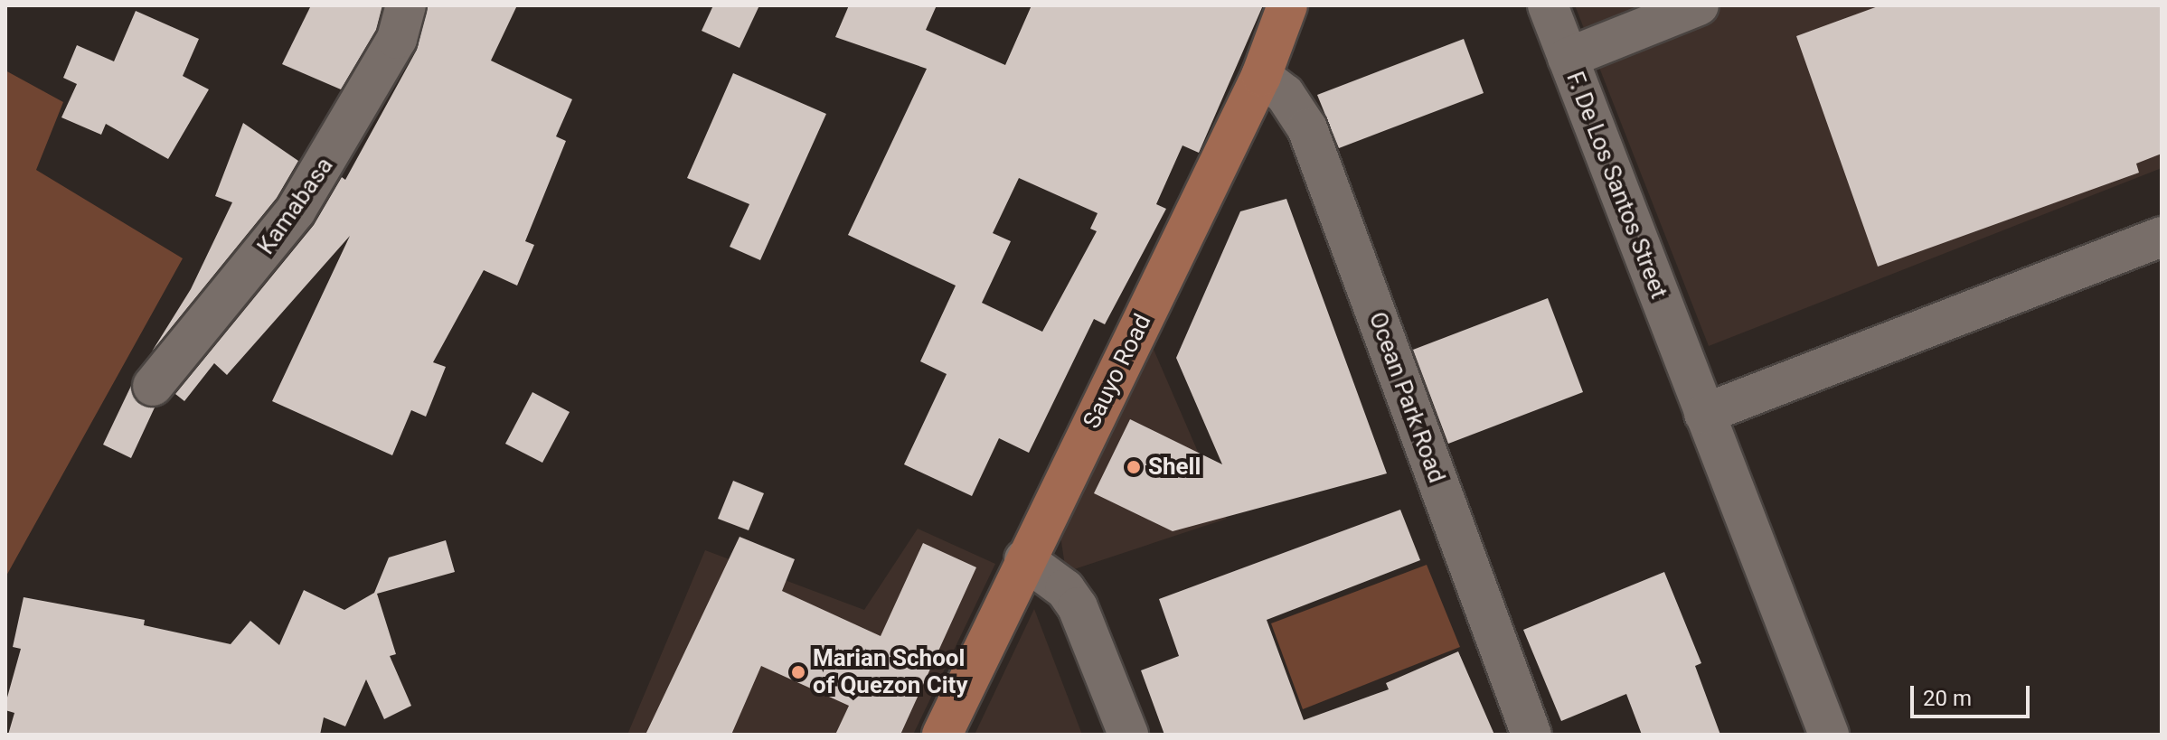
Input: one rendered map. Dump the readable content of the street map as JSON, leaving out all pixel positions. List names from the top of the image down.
{
  "streets": {
    "main road": ["Sauyo Road"],
    "street": ["F. De Los Santos Street", "Kamabasa", "Ocean Park Road"]
  },
  "crossings": [
    ["Sauyo Road", "Ocean Park Road"]
  ],
  "places": ["Shell", "Marian School of Quezon City"],
  "scale_bar": "20 m"
}
